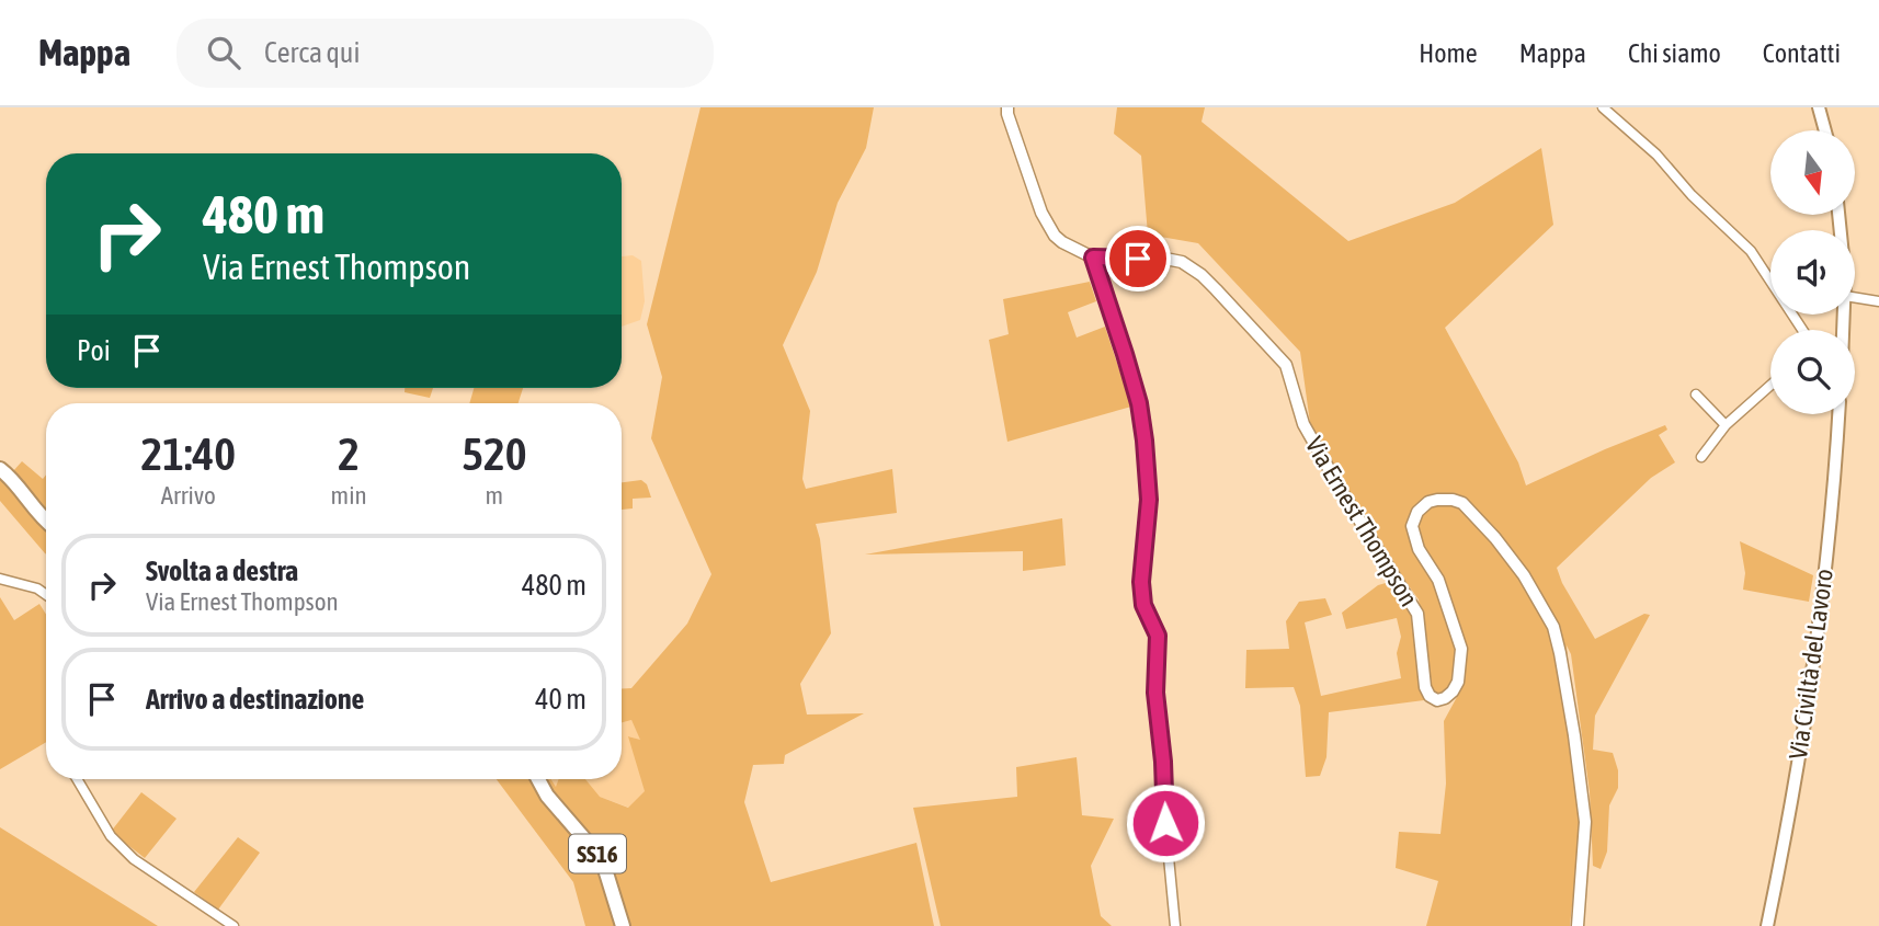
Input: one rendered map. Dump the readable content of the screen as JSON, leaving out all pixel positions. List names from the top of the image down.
{
  "streets": {
    "main road": ["Via Civiltà del Lavoro", "SS16"],
    "street": ["Via Ernest Thompson"]
  },
  "north": "bottom",
  "page": {
    "header": "Mappa",
    "search": "Cerca qui",
    "nav": [
      "Home",
      "Mappa",
      "Chi siamo",
      "Contatti"
    ],
    "turn": ["480 m", "Via Ernest Thompson"],
    "then": "Poi",
    "eta": [
      "21:40",
      "Arrivo",
      "2",
      "min",
      "520",
      "m"
    ],
    "list": [
      {
        "name": "Svolta a destra",
        "note": "Via Ernest Thompson",
        "value": "480 m"
      },
      {
        "name": "Arrivo a destinazione",
        "value": "40 m"
      }
    ]
  }
}
